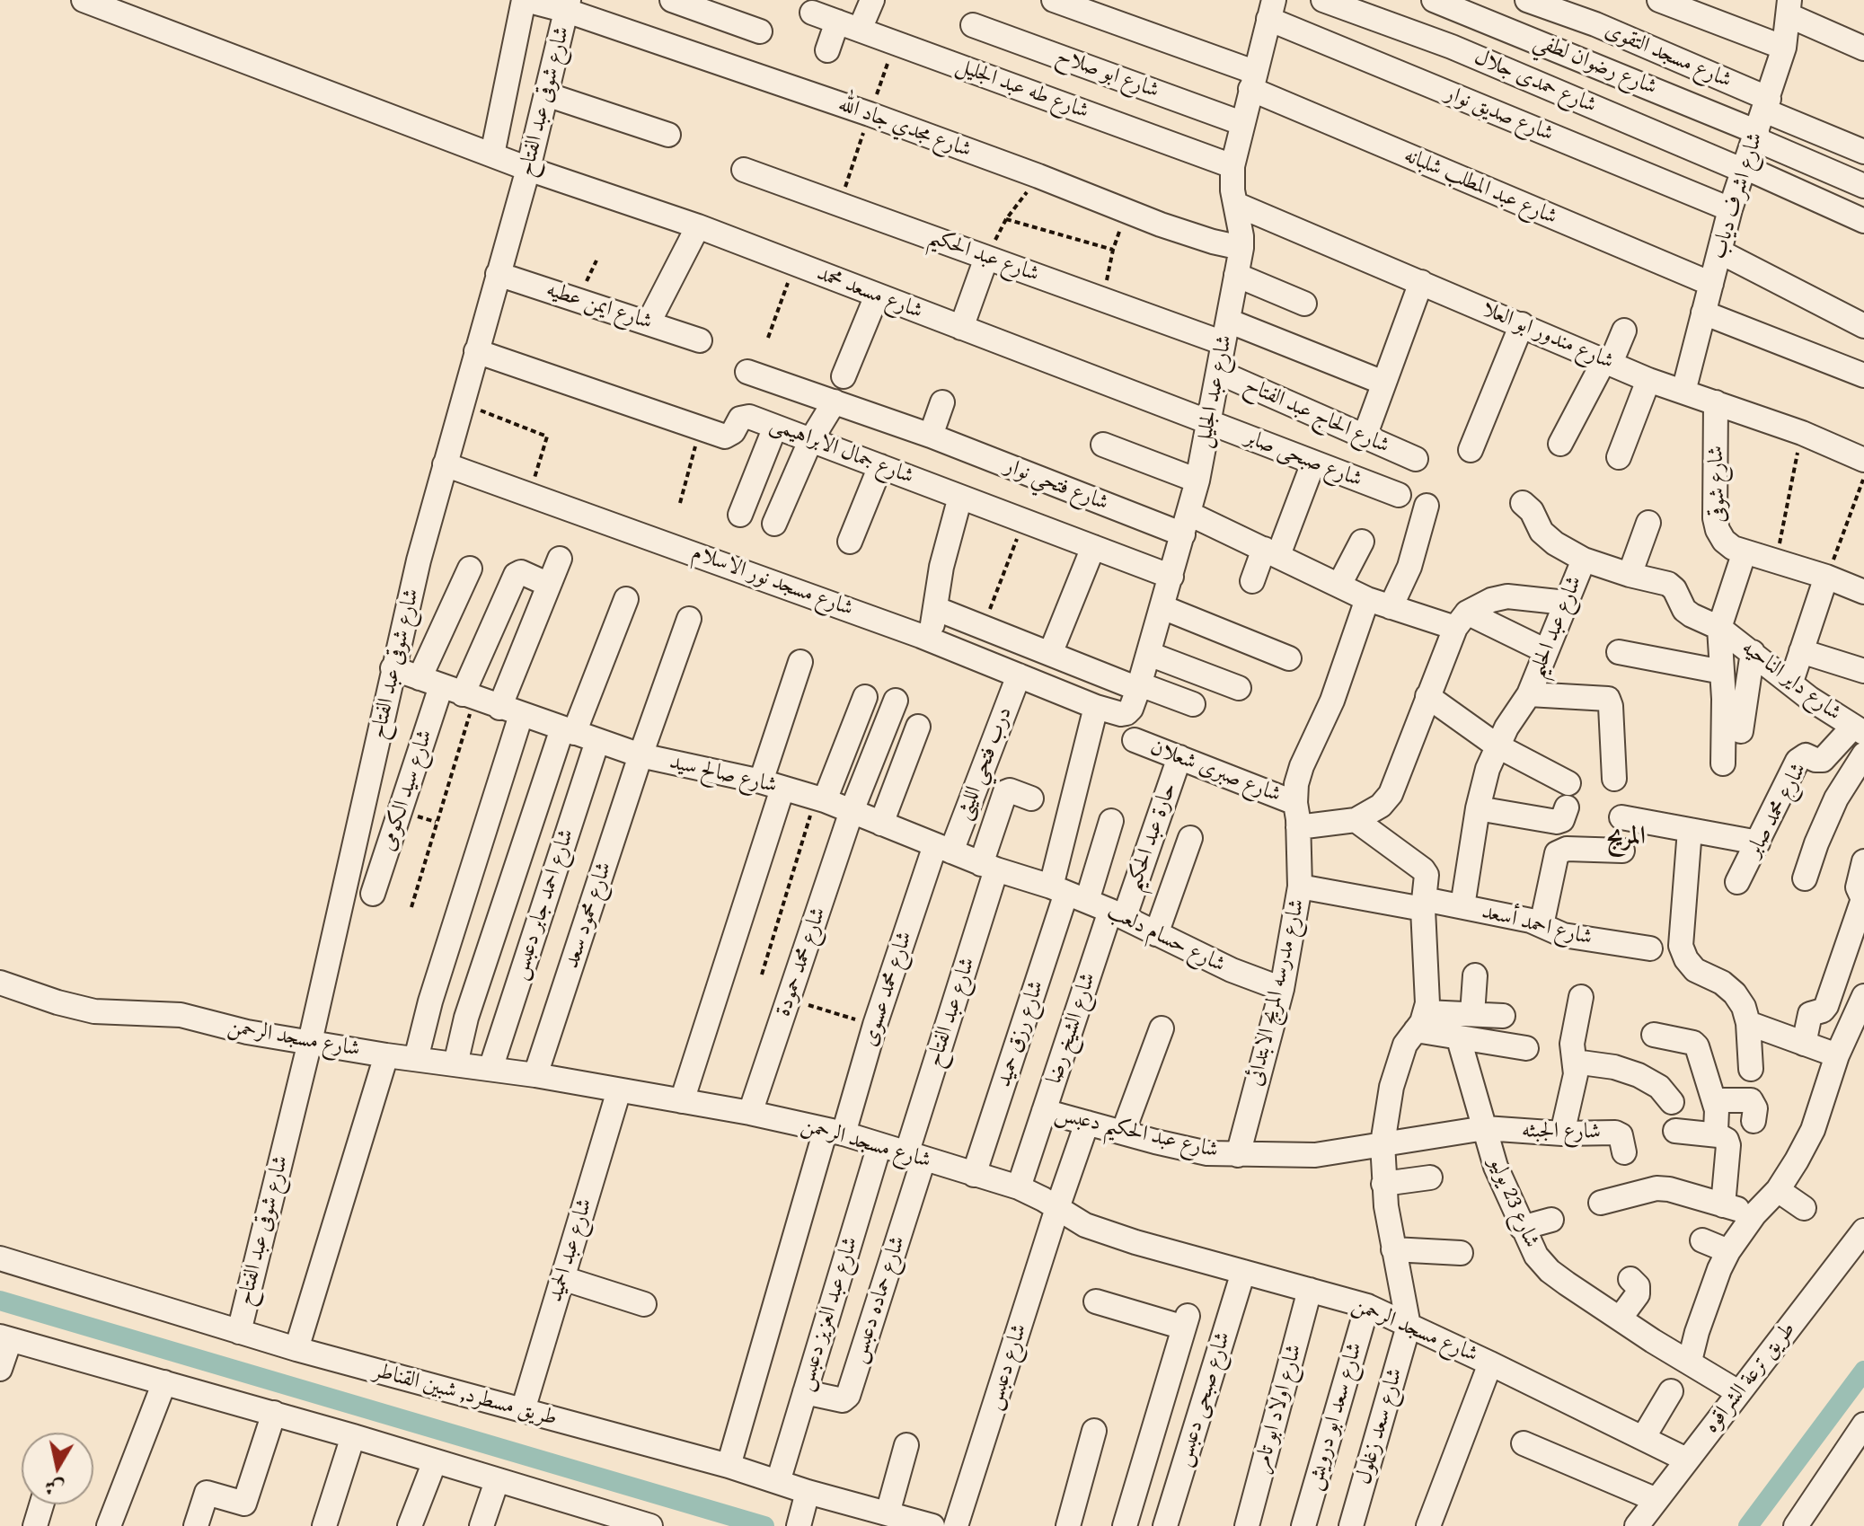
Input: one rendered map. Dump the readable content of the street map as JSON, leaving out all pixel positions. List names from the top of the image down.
{
  "streets": {
    "street": [
      "شارع مسجد التقوى",
      "شارع رضوان لطفي",
      "شارع ابو صلاح",
      "شارع حمدى جلال",
      "شارع طه عبد الجليل",
      "شارع شوقى عبد الفتاح",
      "شارع صديق نوار",
      "شارع مجدي جاد الله",
      "شارع عبد المطلب شلبانه",
      "شارع اشرف دياب",
      "شارع عبد الحكيم",
      "شارع مسعد محمد",
      "شارع ايمن عطيه",
      "شارع مندور ابو العلا",
      "شارع عبد الجليل",
      "شارع الحاج عبد الفتاح",
      "شارع جمال الابراهيمى",
      "شارع صبحى صابر",
      "شارع شوقى",
      "شارع فتحي نوار",
      "شارع مسجد نور الاسلام",
      "شارع عبد الحليم",
      "شارع داير الناحيه",
      "درب فتحي الليثى",
      "شارع صبرى شعلان",
      "شارع صالح سيد",
      "شارع سيد الكومى",
      "شارع محمد صابر",
      "حارة عبد الحكيم",
      "شارع احمد جابر دعبس",
      "شارع محمود سعد",
      "شارع احمد أسعد",
      "شارع حسام دلعب",
      "شارع محمد حمودة",
      "شارع محمد عسوى",
      "شارع مدرسه المريج الابتدائى",
      "شارع عبد الفتاح",
      "شارع الشيخ رضا",
      "شارع رزق حميد",
      "شارع مسجد الرحمن",
      "شارع الجبثه",
      "شارع عبد الحكيم دعبس",
      "شارع 23 يوليو",
      "شارع عبد الحميد",
      "شارع حماده دعبس",
      "شارع عبد العزيز دعبس",
      "شارع دعبس",
      "طريق ترعة الشراقوه",
      "طريق مسطرد, شبين القناطر",
      "شارع صبحى دعبس",
      "شارع اولاد ابو تامر",
      "شارع سعد ابو درويش",
      "شارع سعد زغلول"
    ]
  },
  "crossings": [
    ["شارع مسجد التقوى", "شارع رضوان لطفي"],
    ["شارع مسجد التقوى", "شارع اشرف دياب"],
    ["شارع رضوان لطفي", "شارع اشرف دياب"],
    ["شارع حمدى جلال", "شارع اشرف دياب"],
    ["شارع شوقى عبد الفتاح", "شارع مجدي جاد الله"],
    ["شارع شوقى عبد الفتاح", "شارع مسعد محمد"],
    ["شارع شوقى عبد الفتاح", "شارع ايمن عطيه"],
    ["شارع شوقى عبد الفتاح", "شارع جمال الابراهيمى"],
    ["شارع شوقى عبد الفتاح", "شارع مسجد نور الاسلام"],
    ["شارع شوقى عبد الفتاح", "شارع صالح سيد"],
    ["شارع شوقى عبد الفتاح", "شارع مسجد الرحمن"],
    ["شارع شوقى عبد الفتاح", "طريق مسطرد, شبين القناطر"],
    ["شارع صديق نوار", "شارع اشرف دياب"],
    ["شارع مجدي جاد الله", "شارع عبد الجليل"],
    ["شارع عبد المطلب شلبانه", "شارع اشرف دياب"],
    ["شارع اشرف دياب", "شارع مندور ابو العلا"],
    ["شارع عبد الحكيم", "شارع عبد الجليل"],
    ["شارع مسعد محمد", "شارع عبد الجليل"],
    ["شارع مسعد محمد", "شارع صبحى صابر"],
    ["شارع مندور ابو العلا", "شارع شوقى"],
    ["شارع عبد الجليل", "شارع الحاج عبد الفتاح"],
    ["شارع عبد الجليل", "شارع جمال الابراهيمى"],
    ["شارع عبد الجليل", "شارع صبحى صابر"],
    ["شارع عبد الجليل", "شارع فتحي نوار"],
    ["شارع عبد الجليل", "شارع مسجد نور الاسلام"],
    ["شارع مسجد نور الاسلام", "درب فتحي الليثى"],
    ["شارع عبد الحليم", "شارع داير الناحيه"],
    ["شارع داير الناحيه", "شارع محمد صابر"],
    ["درب فتحي الليثى", "شارع صالح سيد"],
    ["درب فتحي الليثى", "شارع محمد عسوى"],
    ["شارع صبرى شعلان", "حارة عبد الحكيم"],
    ["شارع صبرى شعلان", "شارع مدرسه المريج الابتدائى"],
    ["شارع صالح سيد", "شارع سيد الكومى"],
    ["شارع صالح سيد", "شارع احمد جابر دعبس"],
    ["شارع صالح سيد", "شارع محمود سعد"],
    ["شارع صالح سيد", "شارع حسام دلعب"],
    ["شارع صالح سيد", "شارع محمد حمودة"],
    ["شارع صالح سيد", "شارع محمد عسوى"],
    ["شارع صالح سيد", "شارع عبد الفتاح"],
    ["شارع صالح سيد", "شارع رزق حميد"],
    ["حارة عبد الحكيم", "شارع حسام دلعب"],
    ["حارة عبد الحكيم", "شارع الشيخ رضا"],
    ["شارع احمد جابر دعبس", "شارع مسجد الرحمن"],
    ["شارع محمود سعد", "شارع مسجد الرحمن"],
    ["شارع احمد أسعد", "شارع مدرسه المريج الابتدائى"],
    ["شارع حسام دلعب", "شارع مدرسه المريج الابتدائى"],
    ["شارع حسام دلعب", "شارع الشيخ رضا"],
    ["شارع حسام دلعب", "شارع رزق حميد"],
    ["شارع محمد حمودة", "شارع مسجد الرحمن"],
    ["شارع محمد عسوى", "شارع مسجد الرحمن"],
    ["شارع محمد عسوى", "طريق مسطرد, شبين القناطر"],
    ["شارع مدرسه المريج الابتدائى", "شارع عبد الحكيم دعبس"],
    ["شارع عبد الفتاح", "شارع مسجد الرحمن"],
    ["شارع عبد الفتاح", "شارع حماده دعبس"],
    ["شارع الشيخ رضا", "شارع مسجد الرحمن"],
    ["شارع الشيخ رضا", "شارع عبد الحكيم دعبس"],
    ["شارع رزق حميد", "شارع مسجد الرحمن"],
    ["شارع مسجد الرحمن", "شارع عبد الحميد"],
    ["شارع مسجد الرحمن", "شارع حماده دعبس"],
    ["شارع مسجد الرحمن", "شارع عبد العزيز دعبس"],
    ["شارع مسجد الرحمن", "شارع دعبس"],
    ["شارع مسجد الرحمن", "طريق ترعة الشراقوه"],
    ["شارع مسجد الرحمن", "شارع صبحى دعبس"],
    ["شارع مسجد الرحمن", "شارع اولاد ابو تامر"],
    ["شارع مسجد الرحمن", "شارع سعد ابو درويش"],
    ["شارع مسجد الرحمن", "شارع سعد زغلول"],
    ["شارع الجبثه", "شارع عبد الحكيم دعبس"],
    ["شارع الجبثه", "شارع 23 يوليو"],
    ["شارع عبد الحكيم دعبس", "شارع 23 يوليو"],
    ["شارع 23 يوليو", "طريق ترعة الشراقوه"],
    ["شارع عبد الحميد", "طريق مسطرد, شبين القناطر"],
    ["شارع حماده دعبس", "شارع عبد العزيز دعبس"],
    ["شارع عبد العزيز دعبس", "طريق مسطرد, شبين القناطر"]
  ],
  "districts": ["المريج"],
  "north": "bottom"
}
